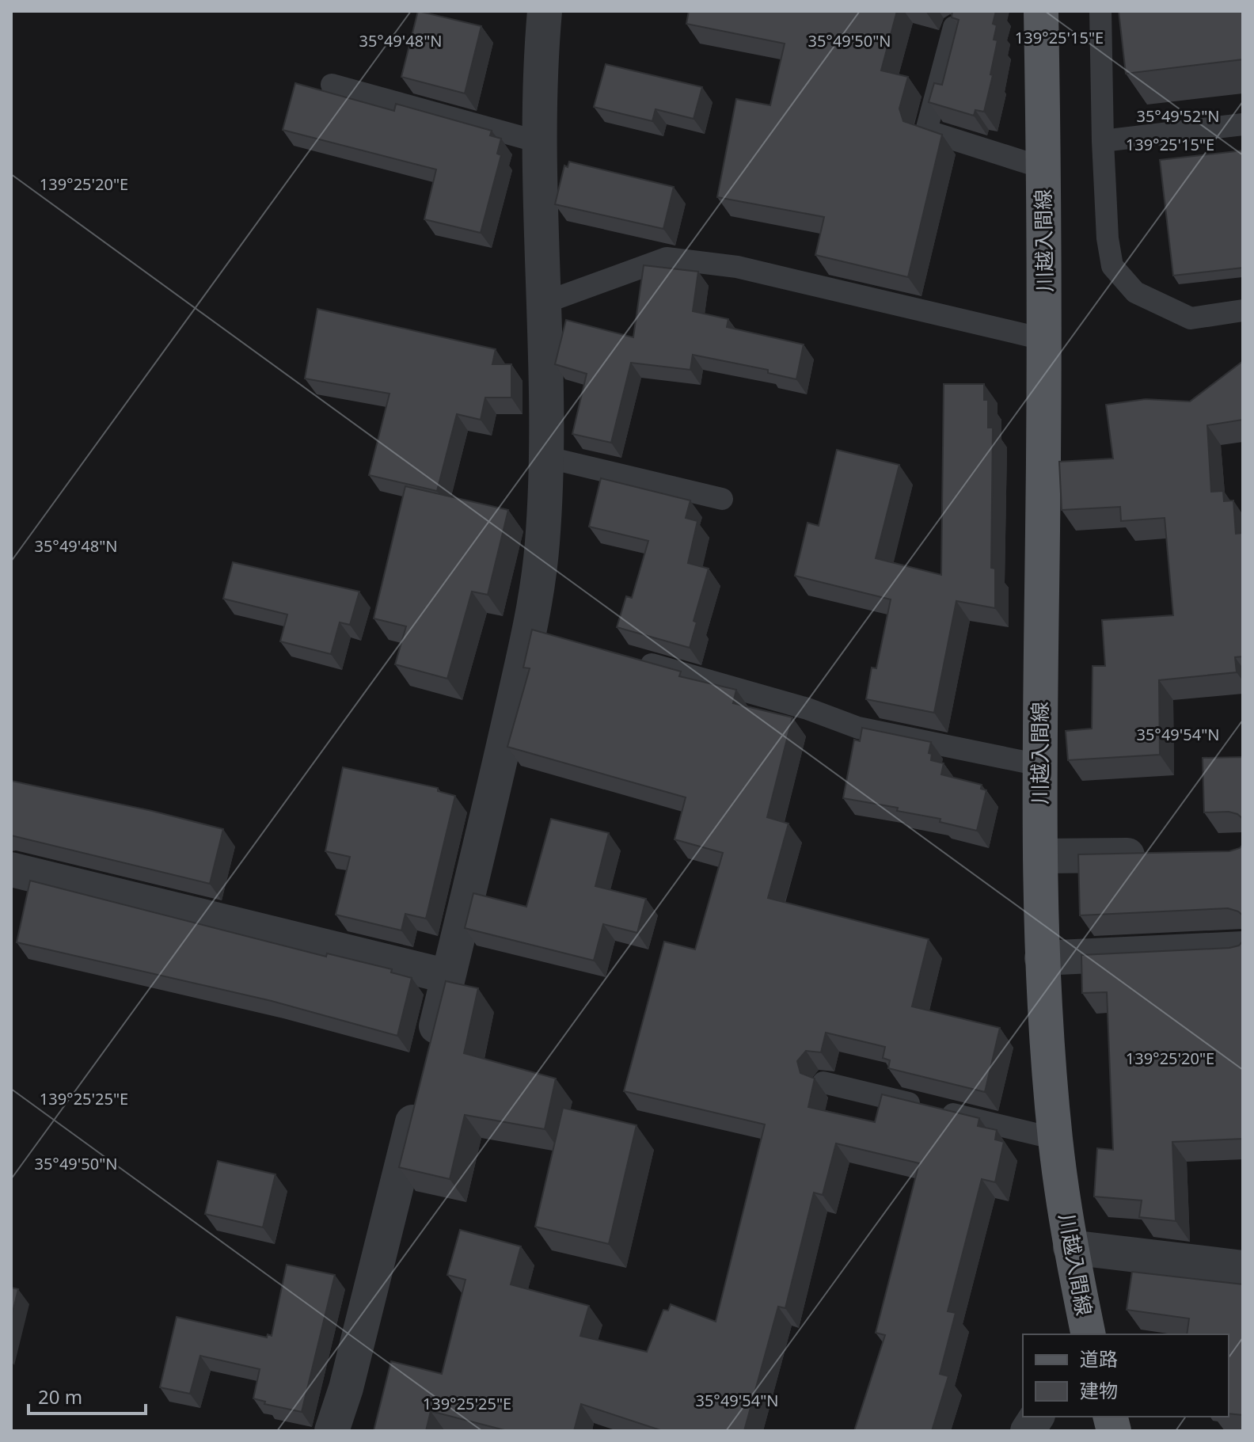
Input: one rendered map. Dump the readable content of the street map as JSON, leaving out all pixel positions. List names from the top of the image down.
{
  "streets": {
    "main road": ["川越入間線"]
  },
  "legend": ["道路", "建物"],
  "scale_bar": "20 m",
  "coordinates": [
    "139°25'15\"E",
    "35°49'48\"N",
    "35°49'50\"N",
    "35°49'52\"N",
    "139°25'20\"E",
    "35°49'54\"N",
    "139°25'25\"E"
  ]
}
